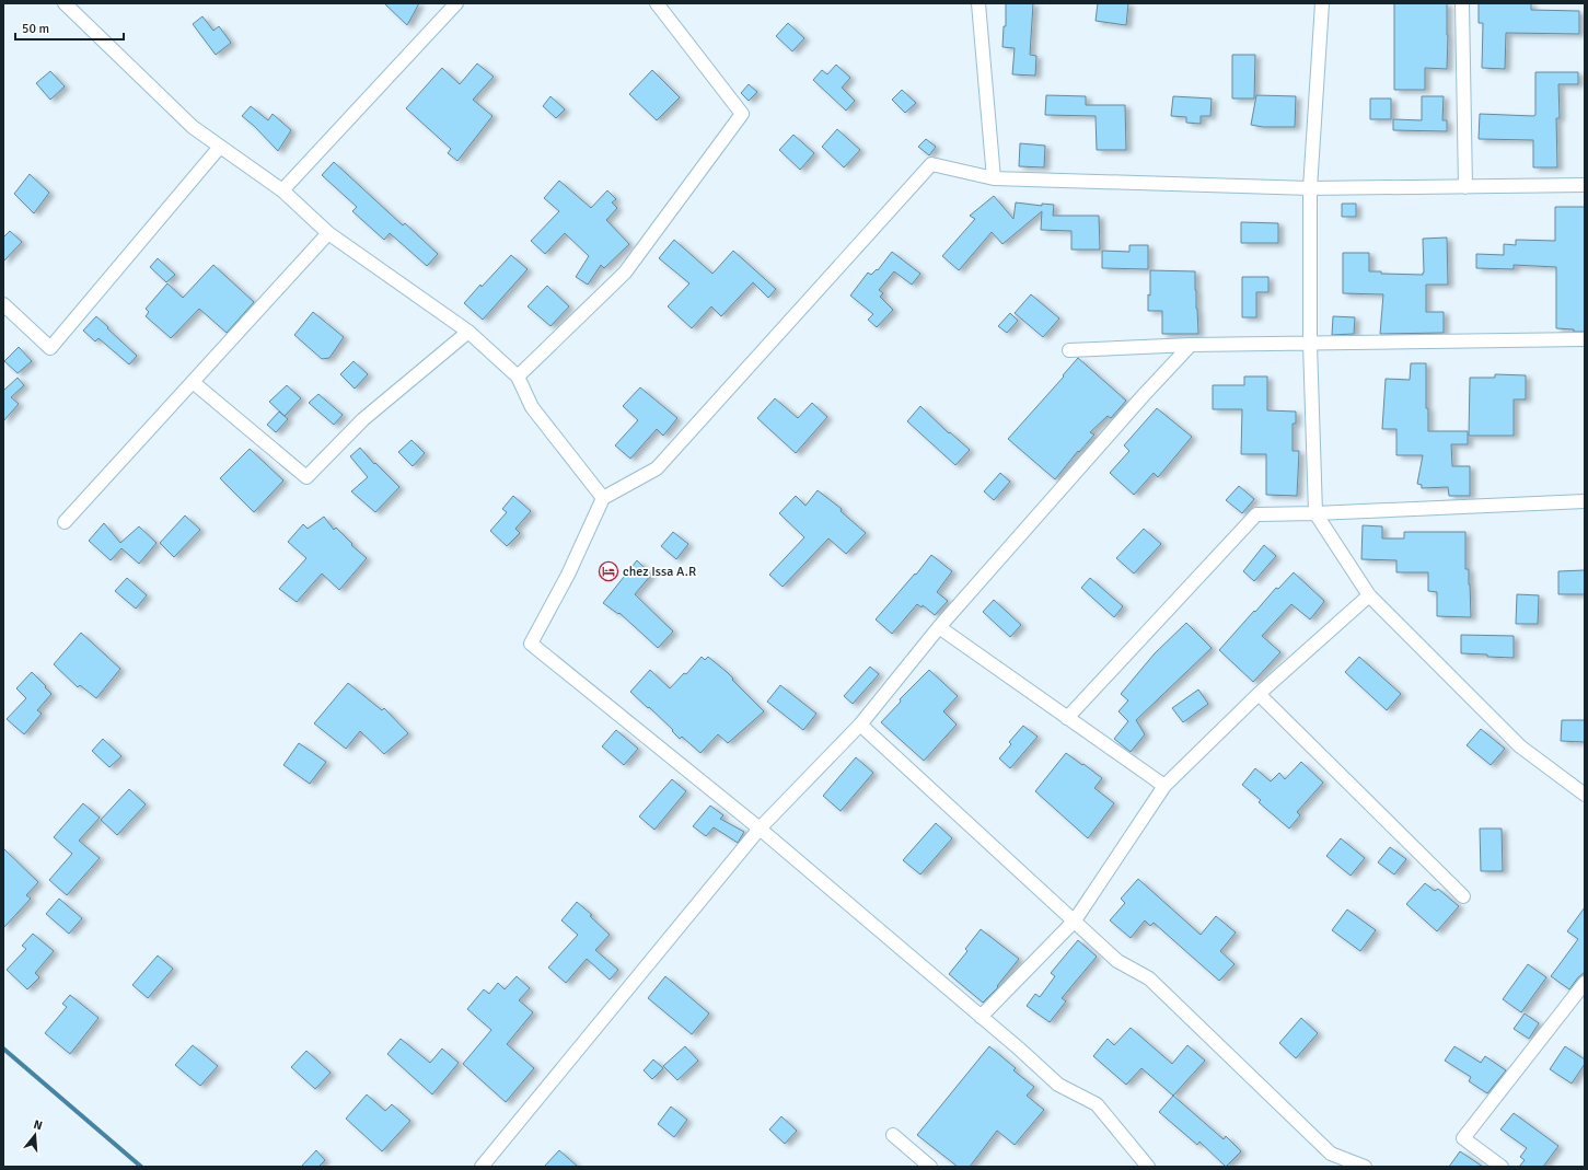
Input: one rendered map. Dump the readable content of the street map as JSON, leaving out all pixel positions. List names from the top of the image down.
{
  "places": {
    "hotel": ["chez Issa A.R"]
  },
  "scale_bar": "50 m",
  "north": "top"
}
